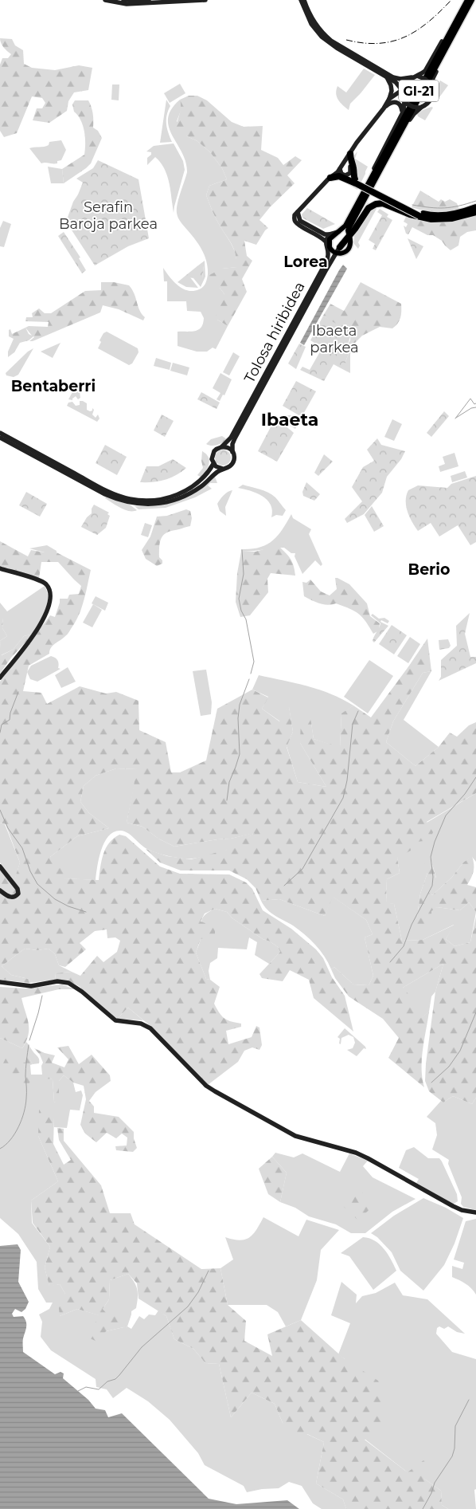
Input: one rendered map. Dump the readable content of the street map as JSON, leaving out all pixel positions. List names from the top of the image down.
{
  "streets": {
    "main road": ["GI-21", "Tolosa hiribidea"]
  },
  "districts": [
    "Lorea",
    "Bentaberri",
    "Ibaeta",
    "Berio"
  ],
  "parks": ["Serafin Baroja parkea", "Ibaeta parkea"]
}
